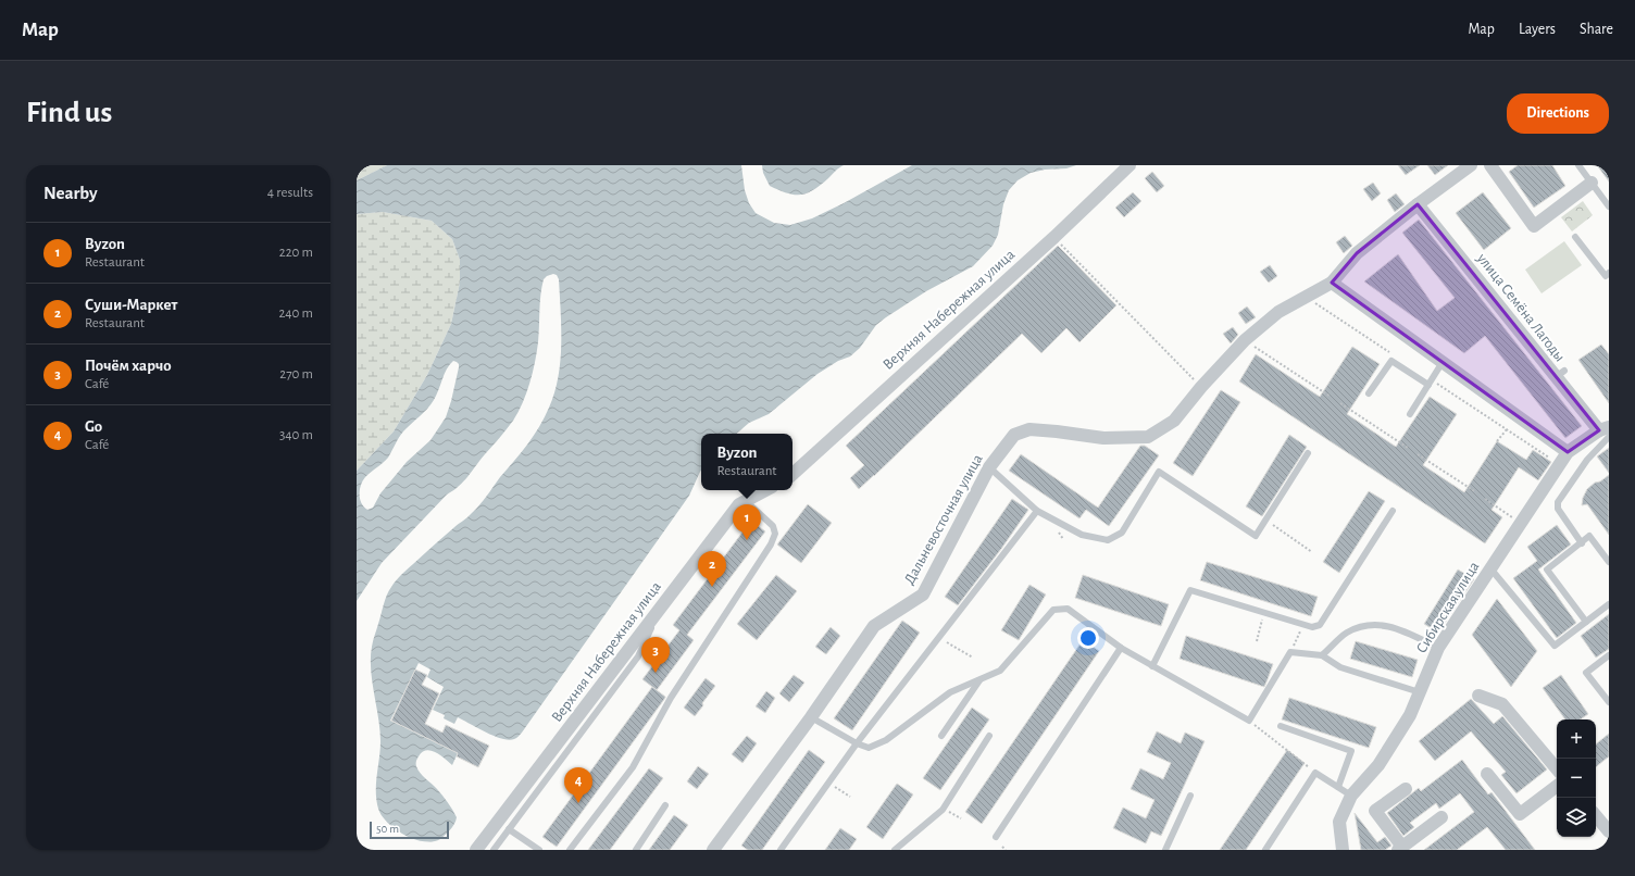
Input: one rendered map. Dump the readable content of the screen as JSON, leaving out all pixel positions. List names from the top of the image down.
{
  "streets": {
    "street": [
      "улица Семёна Лагоды",
      "Верхняя Набережная улица",
      "Дальневосточная улица",
      "Сибирская улица"
    ]
  },
  "crossings": [
    ["улица Семёна Лагоды", "Дальневосточная улица"],
    ["улица Семёна Лагоды", "Сибирская улица"]
  ],
  "scale_bar": "50 m",
  "page": {
    "header": "Map",
    "nav": ["Map", "Layers", "Share"],
    "buttons": "Directions",
    "title": "Find us",
    "heading": ["Nearby", "4 results"],
    "list": [
      {
        "mark": "1",
        "name": "Byzon",
        "note": "Restaurant",
        "value": "220 m"
      },
      {
        "mark": "2",
        "name": "Суши-Маркет",
        "note": "Restaurant",
        "value": "240 m"
      },
      {
        "mark": "3",
        "name": "Почём харчо",
        "note": "Café",
        "value": "270 m"
      },
      {
        "mark": "4",
        "name": "Go",
        "note": "Café",
        "value": "340 m"
      }
    ],
    "popup": ["Byzon", "Restaurant"],
    "pins": [
      "1",
      "2",
      "3",
      "4"
    ],
    "map_buttons": ["+", "−"],
    "scale": "50 m"
  }
}
